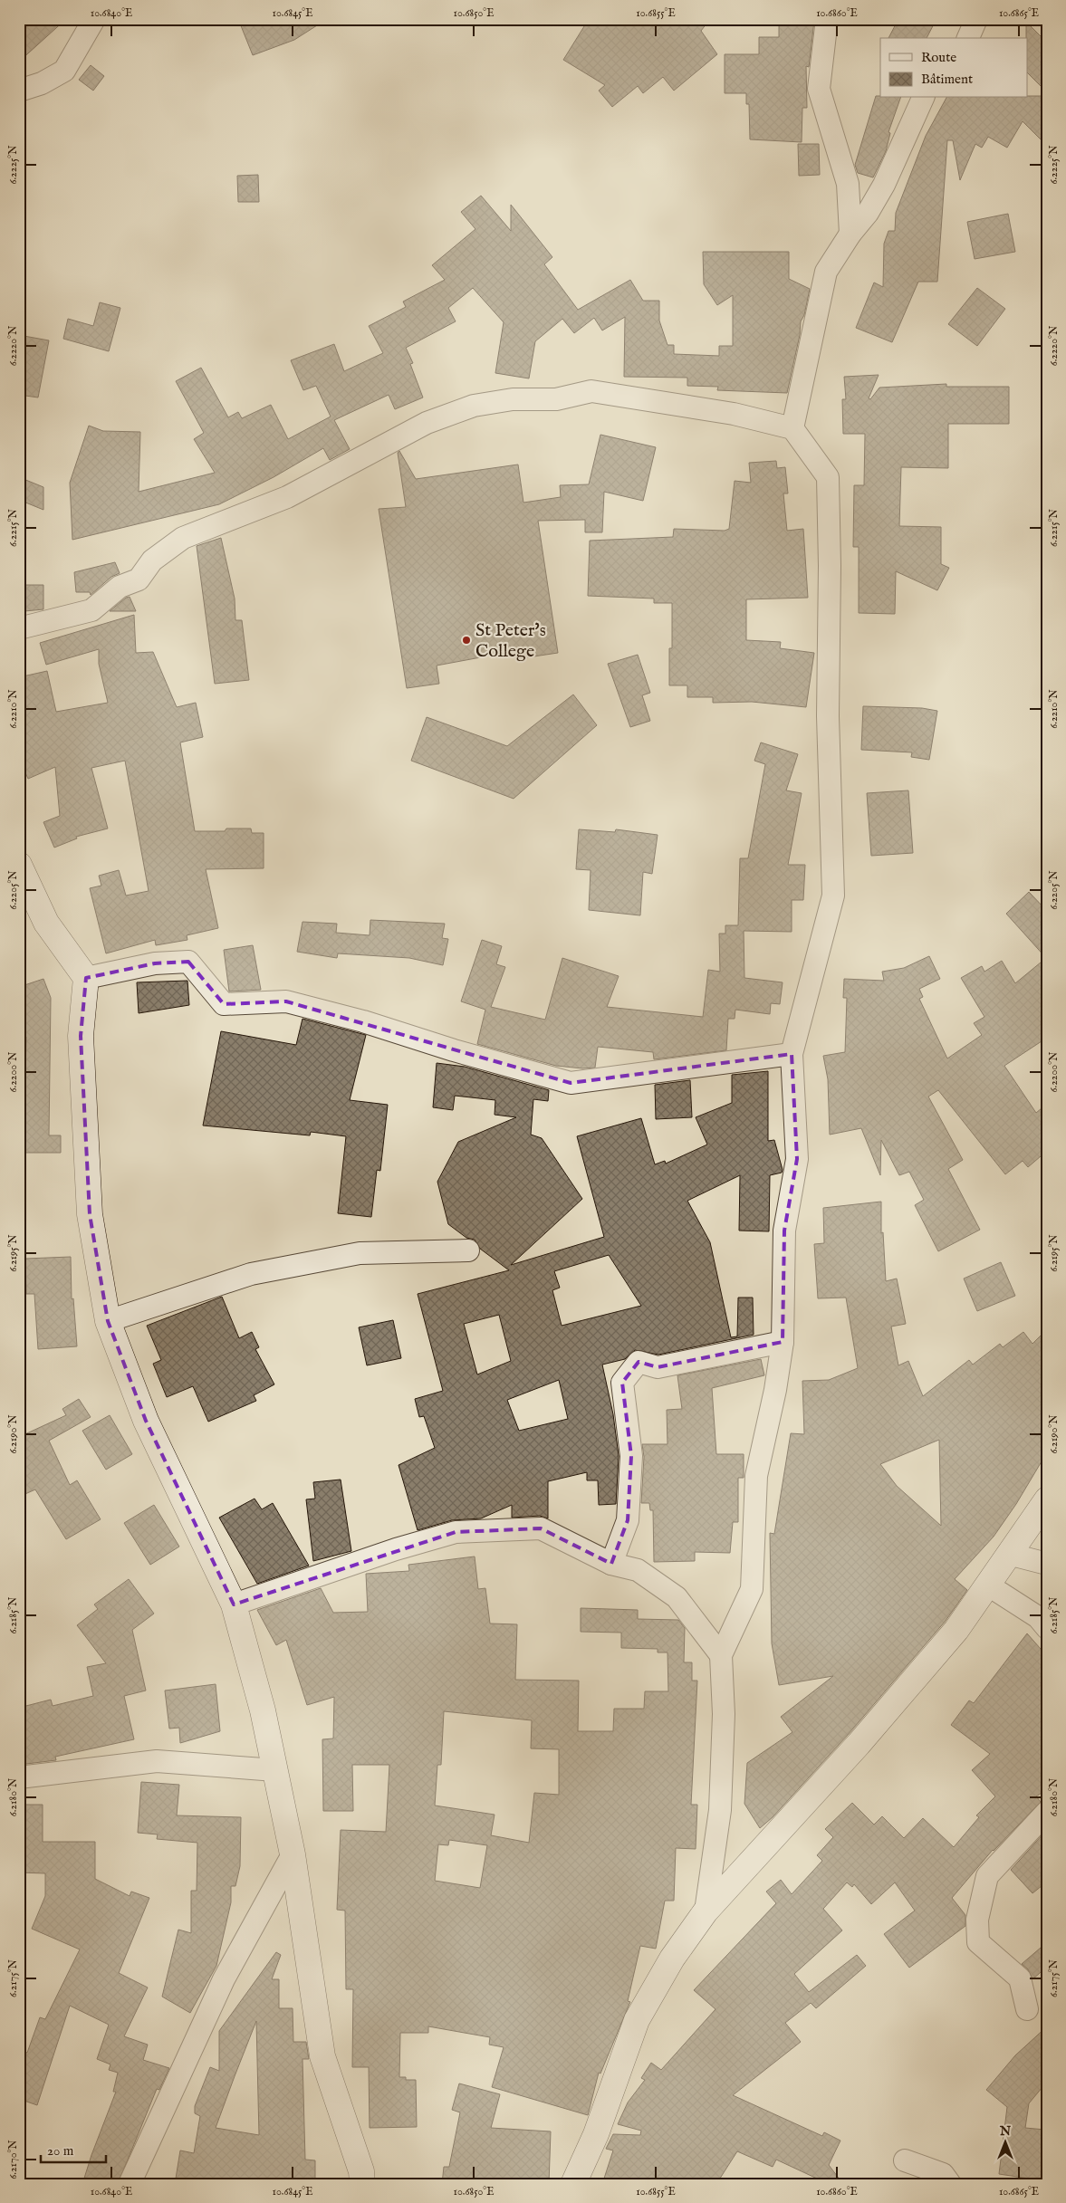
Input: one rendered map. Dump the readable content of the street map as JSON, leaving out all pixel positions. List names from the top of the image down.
{
  "places": ["St Peter's College"],
  "legend": ["Route", "Bâtiment"],
  "scale_bar": "20 m",
  "north": "top",
  "coordinates": [
    "10.6840°E",
    "10.6845°E",
    "10.6850°E",
    "10.6855°E",
    "10.6860°E",
    "10.6865°E",
    "6.2225°N",
    "6.2220°N",
    "6.2215°N",
    "6.2210°N",
    "6.2205°N",
    "6.2200°N",
    "6.2195°N",
    "6.2190°N",
    "6.2185°N",
    "6.2180°N",
    "6.2175°N",
    "6.2170°N"
  ]
}
